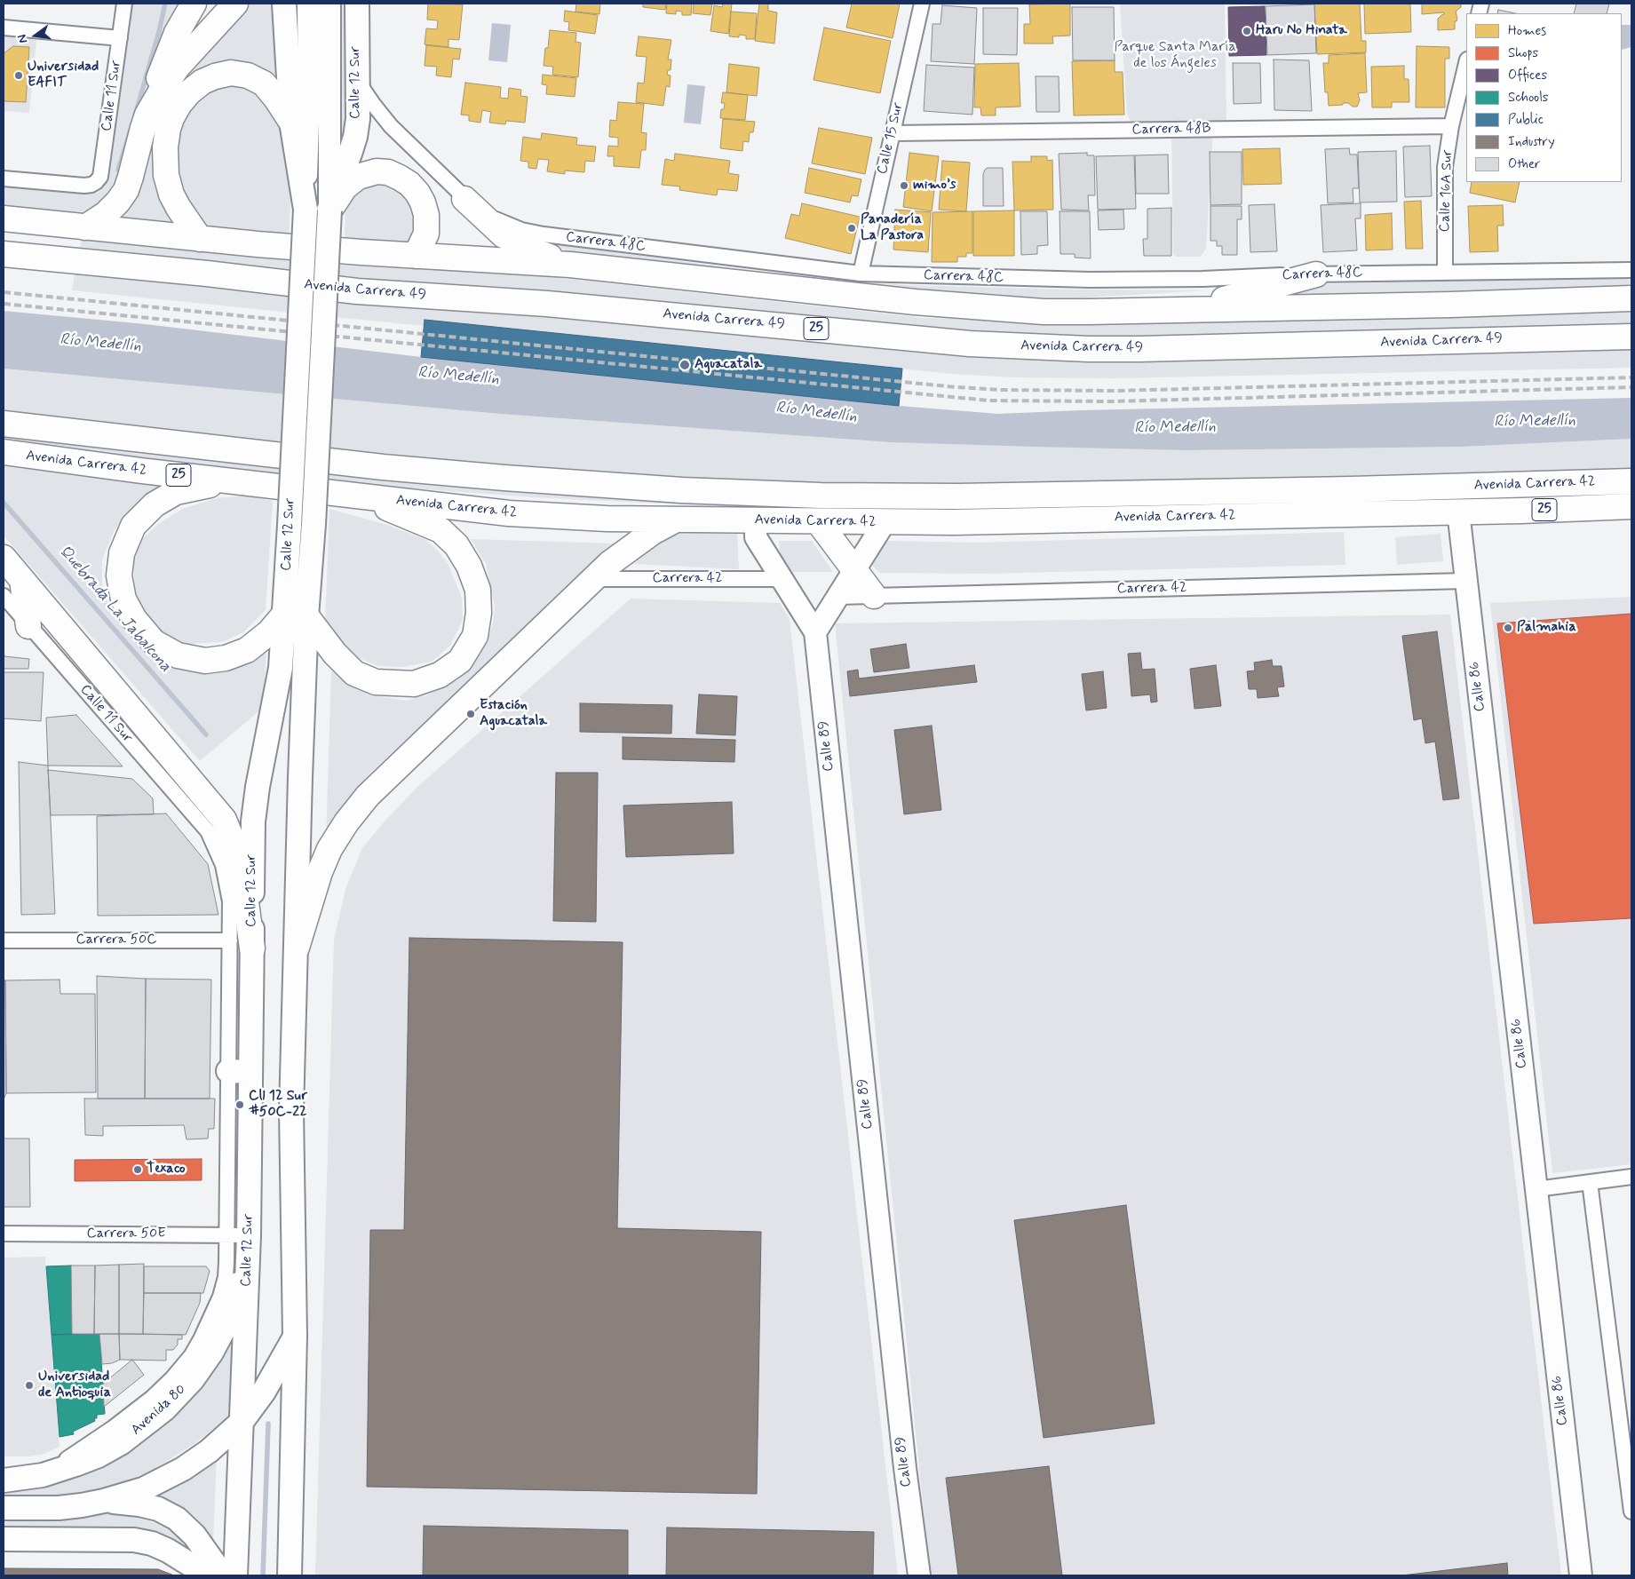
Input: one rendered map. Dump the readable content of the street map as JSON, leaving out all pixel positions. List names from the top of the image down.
{
  "streets": {
    "highway": ["Avenida Carrera 49", "25", "Avenida Carrera 42"],
    "main road": ["Calle 12 Sur", "Avenida 80"],
    "street": [
      "Calle 11 Sur",
      "Carrera 48B",
      "Calle 15 Sur",
      "Calle 16A Sur",
      "Carrera 48C",
      "Carrera 42",
      "Calle 86",
      "Calle 89",
      "Carrera 50C",
      "Carrera 50E"
    ]
  },
  "crossings": [
    ["Calle 12 Sur", "Calle 11 Sur"],
    ["Calle 12 Sur", "Carrera 48C"],
    ["Calle 12 Sur", "Carrera 50C"],
    ["Calle 12 Sur", "Carrera 50E"],
    ["Calle 12 Sur", "Avenida 80"],
    ["Carrera 48B", "Calle 15 Sur"],
    ["Carrera 48B", "Calle 16A Sur"],
    ["Calle 15 Sur", "Carrera 48C"],
    ["Calle 16A Sur", "Carrera 48C"],
    ["Avenida Carrera 42", "Calle 86"],
    ["Avenida Carrera 42", "Calle 89"],
    ["Carrera 42", "Calle 86"],
    ["Carrera 42", "Calle 89"],
    ["Carrera 50E", "Avenida 80"]
  ],
  "water": ["Río Medellín", "Quebrada La Jabalcona"],
  "parks": ["Parque Santa María de los Ángeles"],
  "places": [
    "Haru No Hinata",
    "Universidad EAFIT",
    "mimo’s",
    "Panadería La Pastora",
    "Aguacatala",
    "Palmahia",
    "Estación Aguacatala",
    "Cll 12 Sur #50C-22",
    "Texaco",
    "Universidad de Antioquia"
  ],
  "legend": [
    "Homes",
    "Shops",
    "Offices",
    "Schools",
    "Public",
    "Industry",
    "Other"
  ],
  "north": "left"
}
